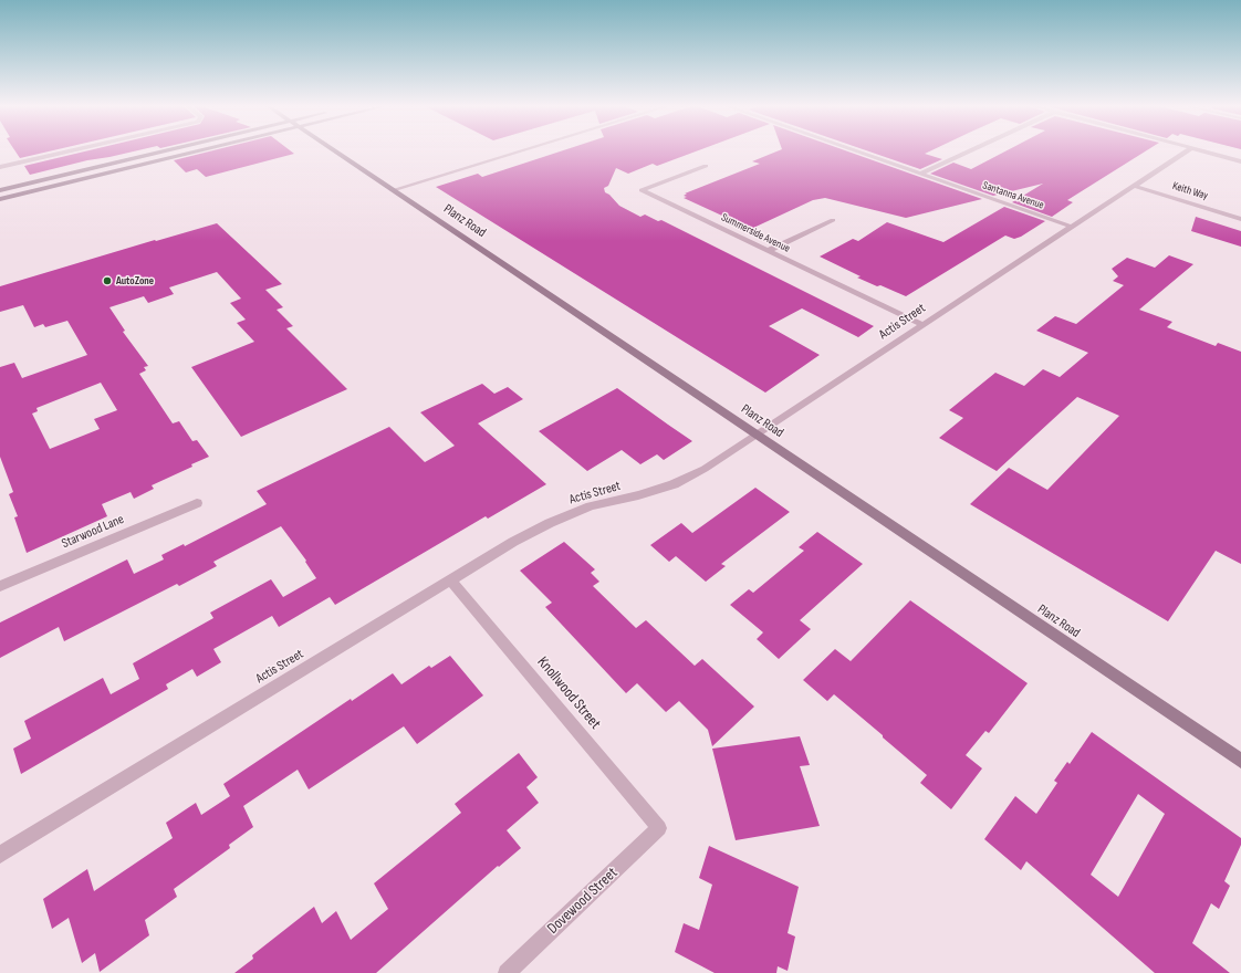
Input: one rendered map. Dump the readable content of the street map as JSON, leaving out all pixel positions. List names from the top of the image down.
{
  "streets": {
    "street": [
      "Keith Way",
      "Santanna Avenue",
      "Planz Road",
      "Summerside Avenue",
      "Actis Street",
      "Starwood Lane",
      "Knollwood Street",
      "Dovewood Street"
    ]
  },
  "crossings": [
    ["Keith Way", "Actis Street"],
    ["Santanna Avenue", "Actis Street"],
    ["Planz Road", "Actis Street"],
    ["Summerside Avenue", "Actis Street"],
    ["Actis Street", "Knollwood Street"],
    ["Knollwood Street", "Dovewood Street"]
  ],
  "places": ["AutoZone"]
}
